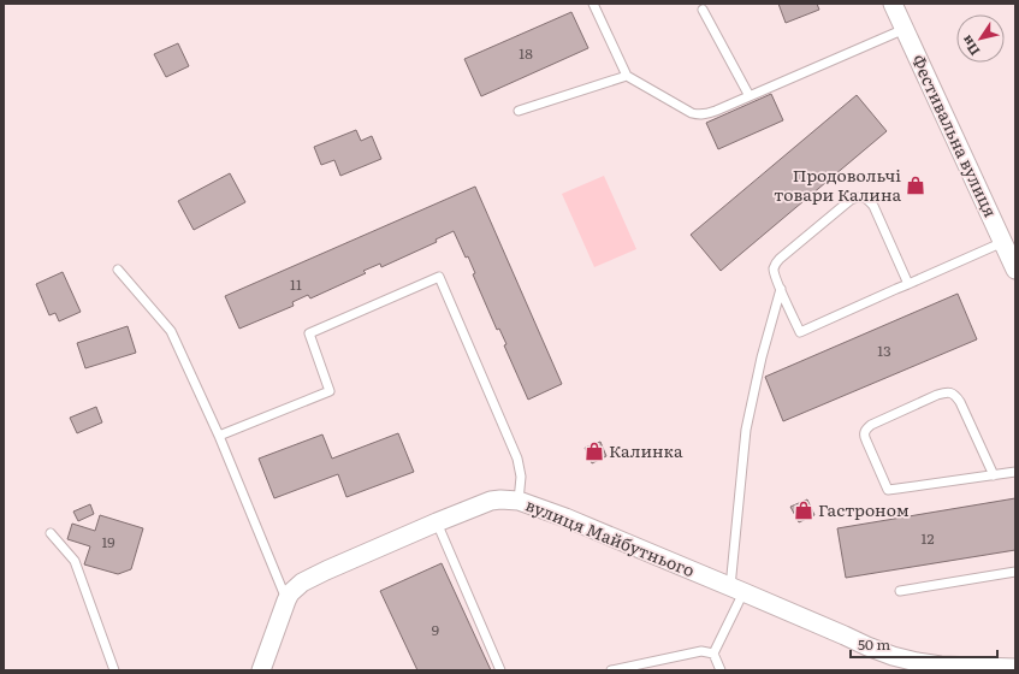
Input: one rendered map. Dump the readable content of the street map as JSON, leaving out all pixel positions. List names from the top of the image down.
{
  "streets": {
    "street": ["Фестивальна вулиця", "вулиця Майбутнього"]
  },
  "places": {
    "shop": ["Продовольчі товари Калина", "Калинка", "Гастроном"]
  },
  "house_numbers": [
    "18",
    "11",
    "13",
    "12",
    "19",
    "9"
  ],
  "scale_bar": "50 m",
  "north": "bottom left"
}
